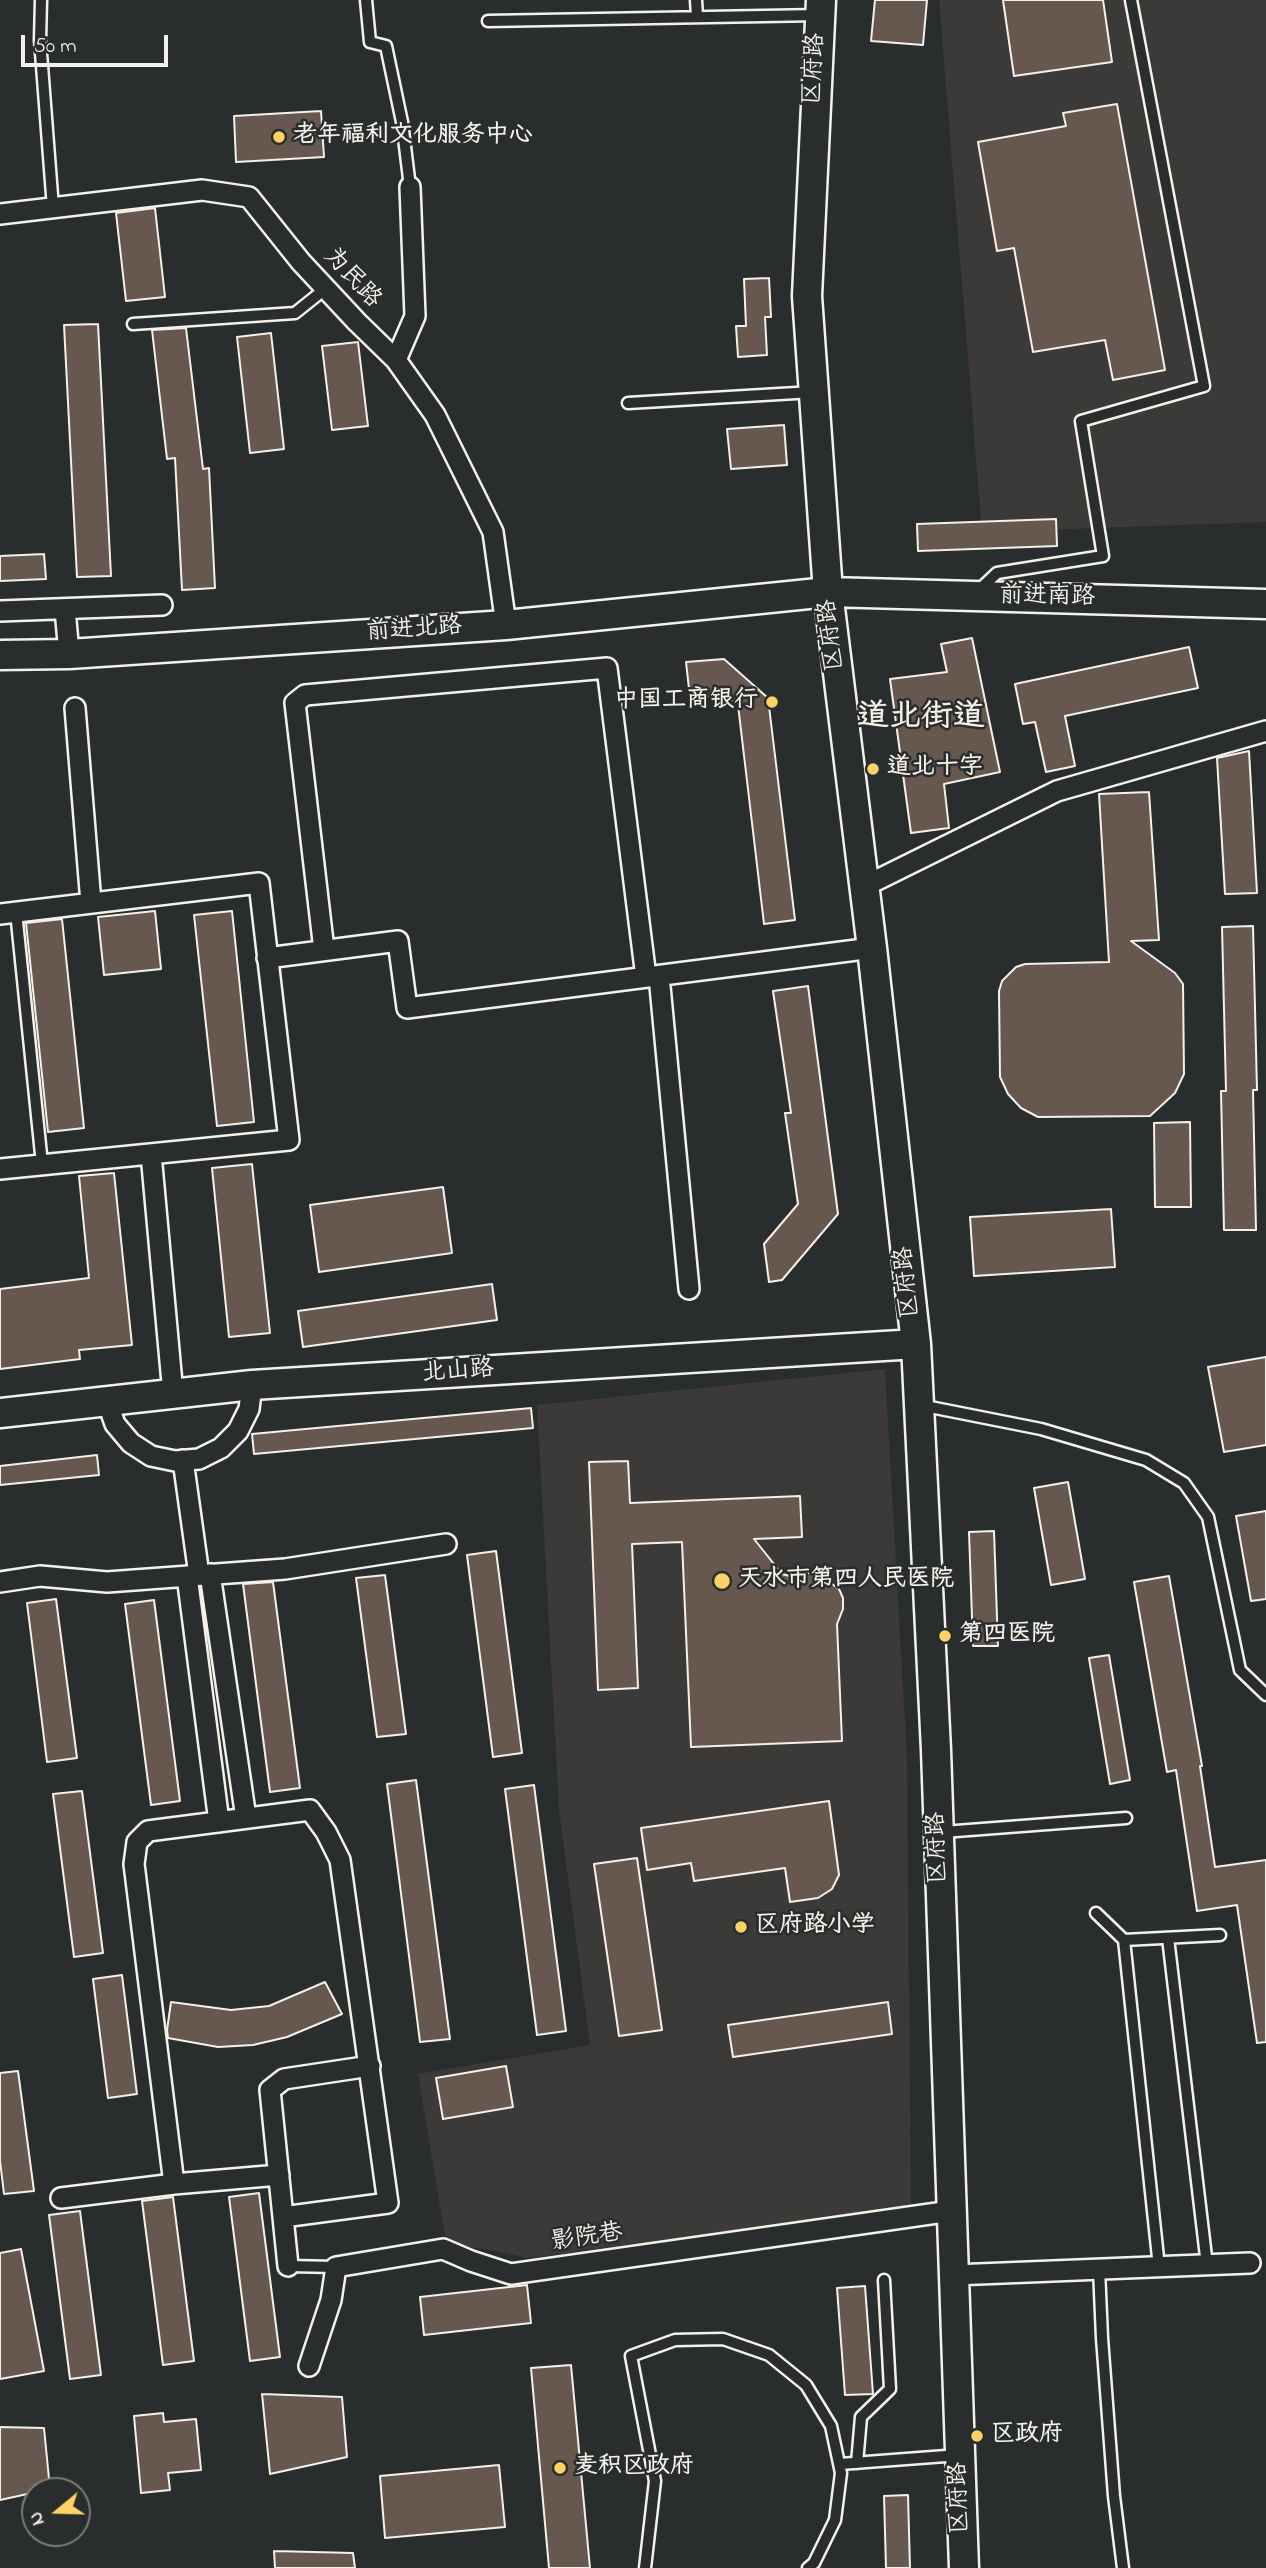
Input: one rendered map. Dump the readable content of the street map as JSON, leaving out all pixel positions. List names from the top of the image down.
{
  "streets": {
    "main road": [
      "区府路",
      "前进南路",
      "前进北路",
      "北山路"
    ],
    "street": ["为民路", "影院巷"]
  },
  "crossings": [
    ["区府路", "前进南路"],
    ["区府路", "前进北路"],
    ["区府路", "北山路"],
    ["区府路", "影院巷"],
    ["为民路", "前进北路"],
    ["前进南路", "前进北路"]
  ],
  "districts": ["道北街道"],
  "places": [
    "老年福利文化服务中心",
    "中国工商银行",
    "道北十字",
    "天水市第四人民医院",
    "第四医院",
    "区府路小学",
    "区政府",
    "麦积区政府"
  ],
  "scale_bar": "50 m",
  "north": "left"
}
